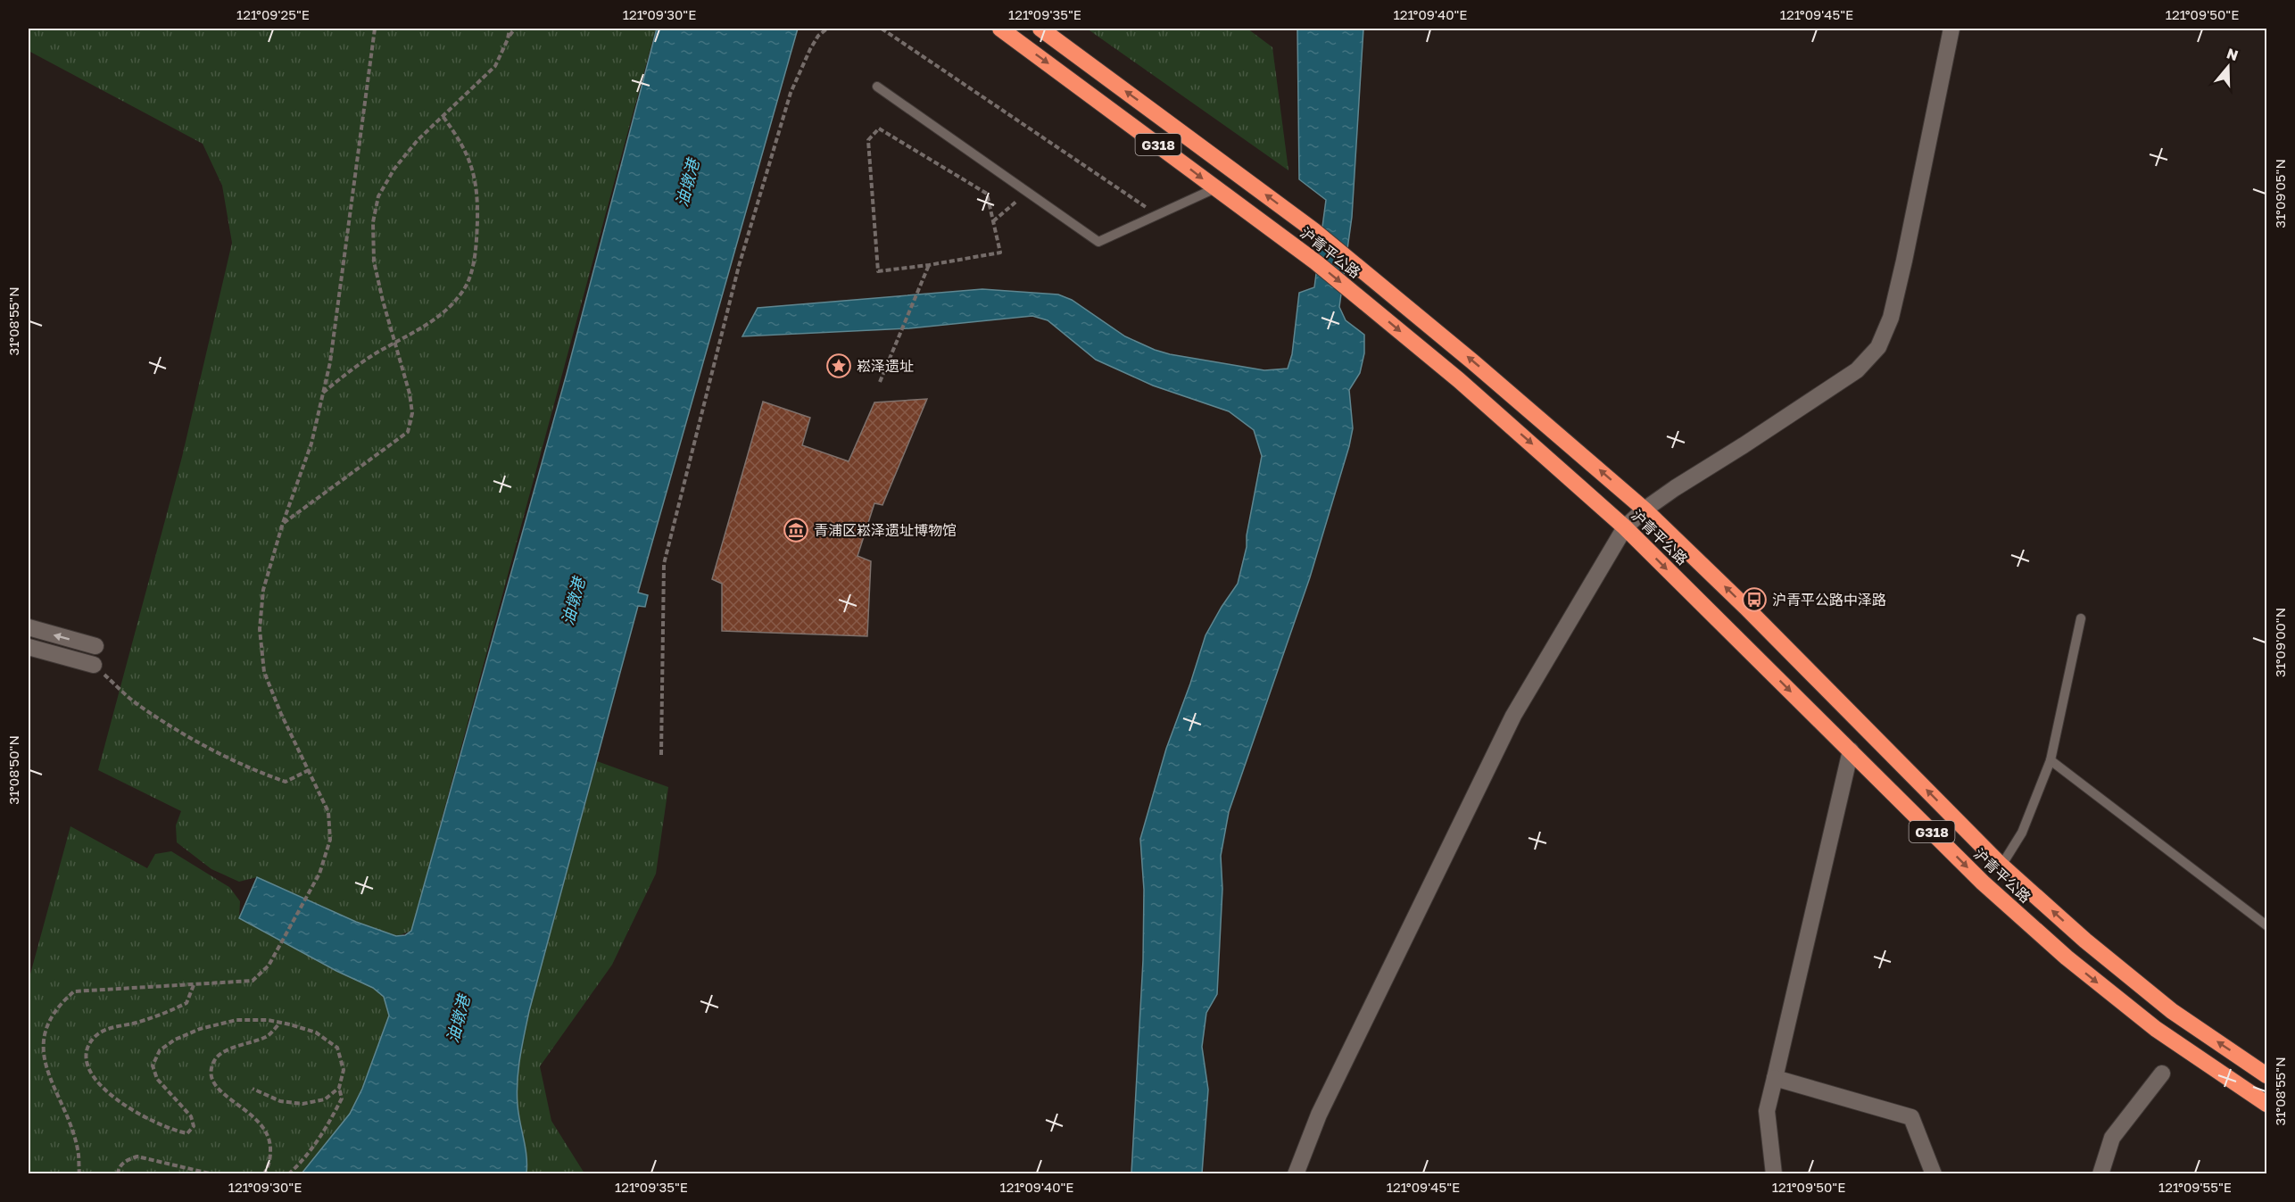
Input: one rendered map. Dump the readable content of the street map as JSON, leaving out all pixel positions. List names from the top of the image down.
{
  "streets": {
    "highway": ["G318", "沪青平公路"]
  },
  "water": ["油墩港"],
  "places": {
    "place": ["崧泽遗址"],
    "museum": ["青浦区崧泽遗址博物馆"],
    "bus stop": ["沪青平公路中泽路"]
  },
  "north": "top",
  "coordinates": [
    "121°09'25\"E",
    "121°09'30\"E",
    "121°09'35\"E",
    "121°09'40\"E",
    "121°09'45\"E",
    "121°09'50\"E",
    "31°09'05\"N",
    "31°08'55\"N",
    "31°09'00\"N",
    "31°08'50\"N",
    "121°09'55\"E"
  ]
}
